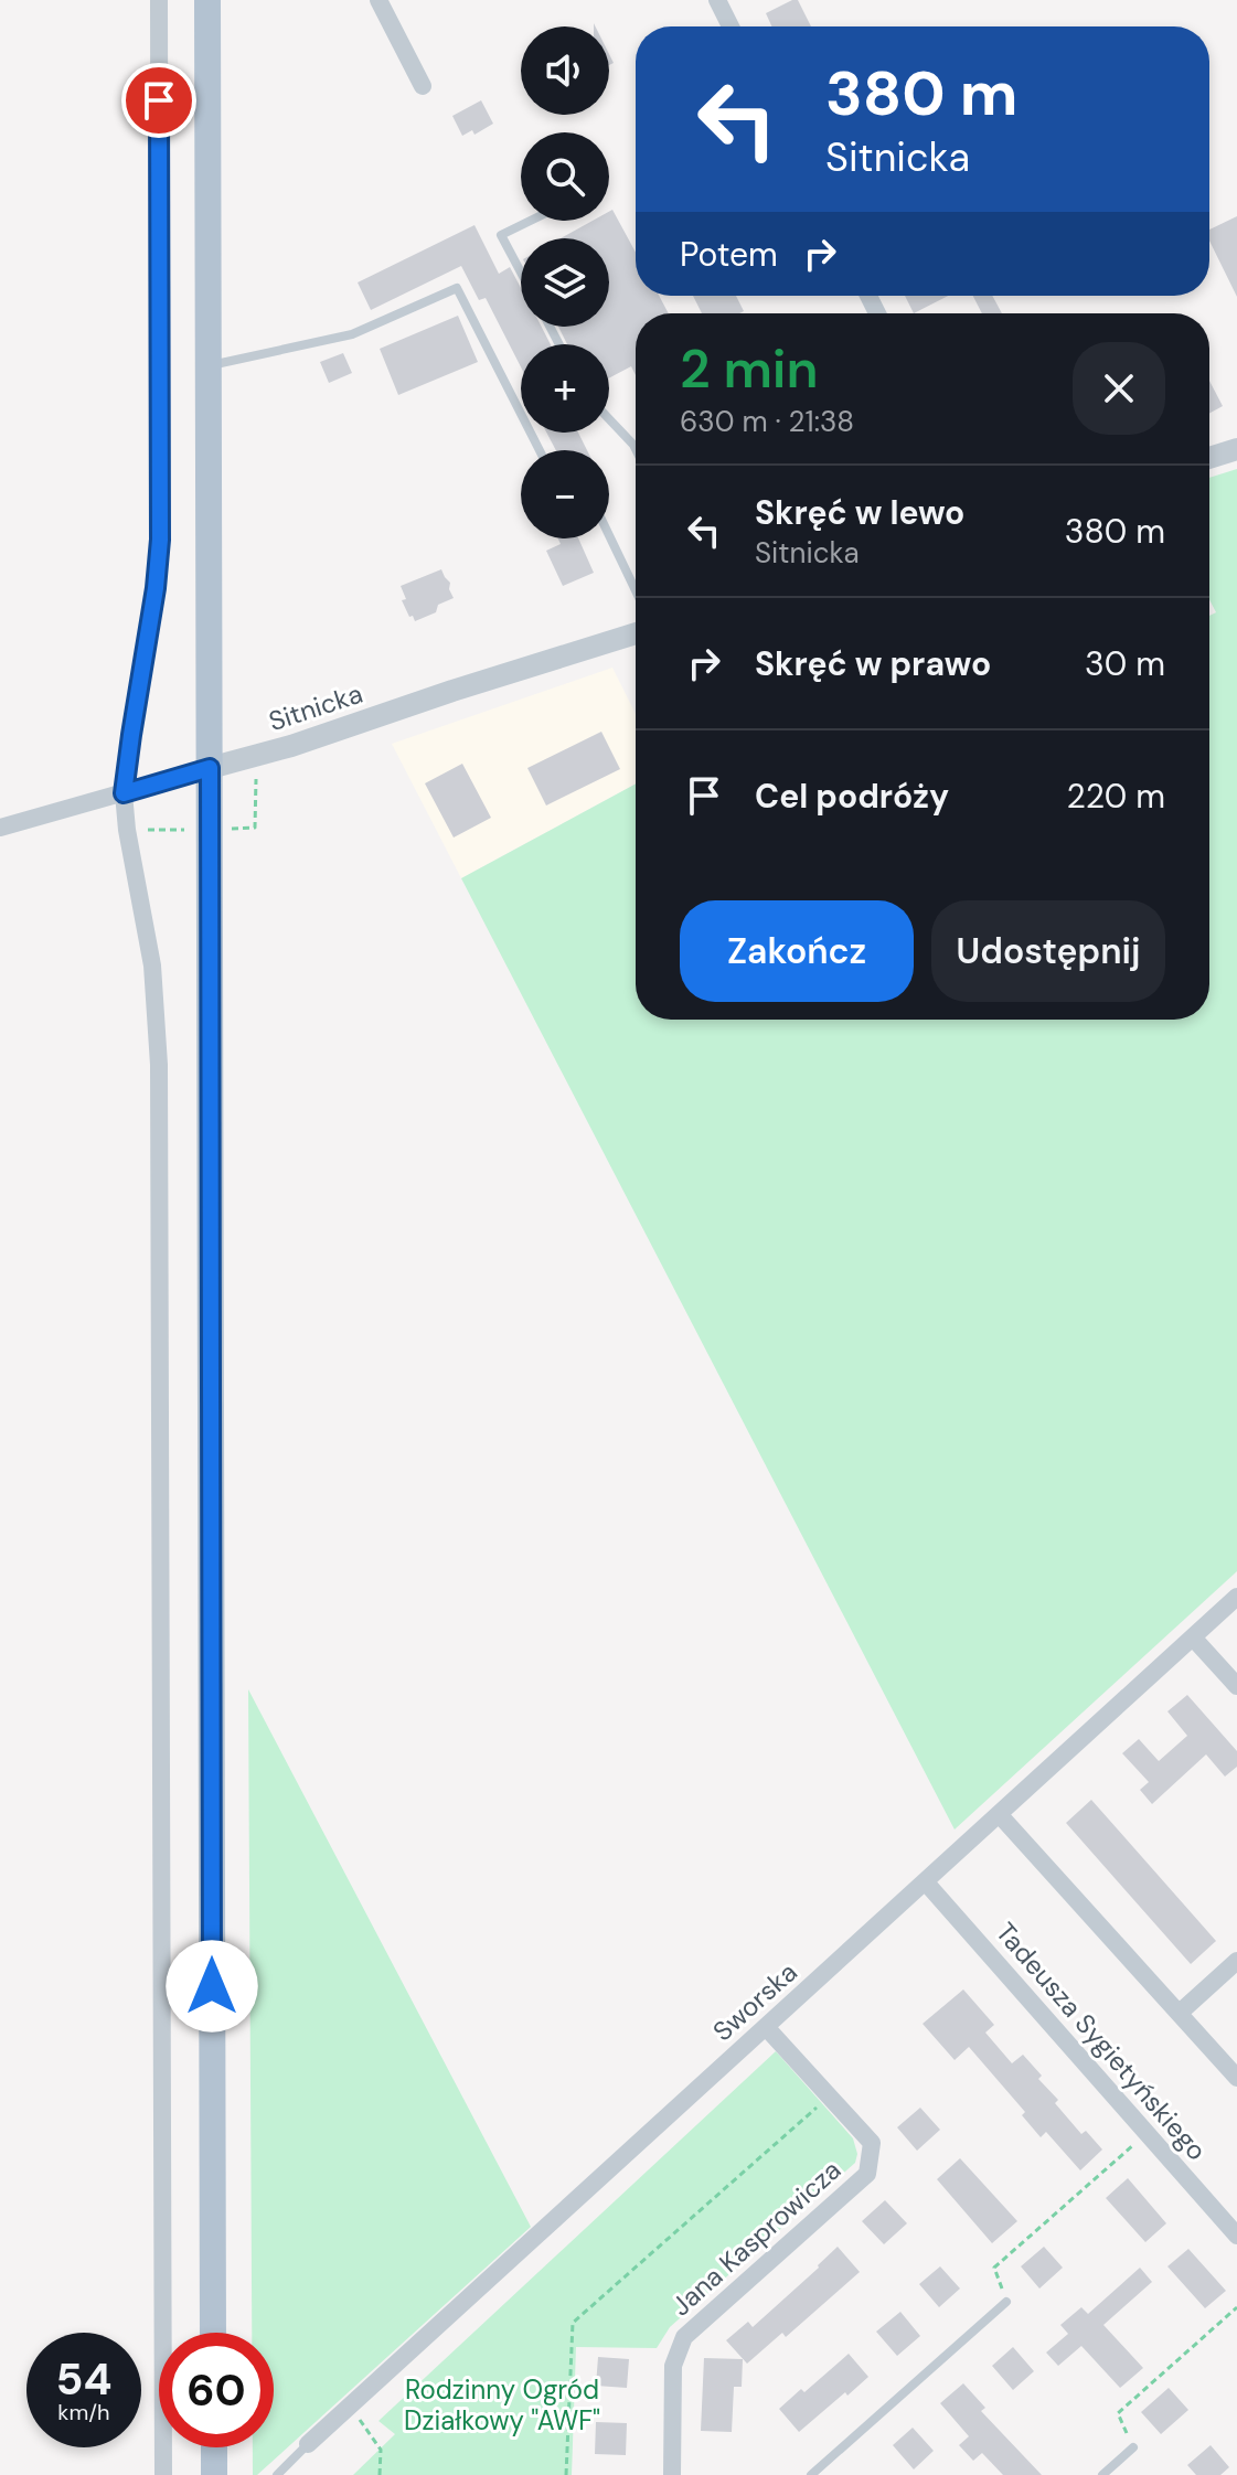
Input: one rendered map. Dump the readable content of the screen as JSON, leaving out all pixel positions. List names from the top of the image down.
{
  "streets": {
    "street": [
      "Sitnicka",
      "Sworska",
      "Tadeusza Sygietyńskiego",
      "Jana Kasprowicza"
    ]
  },
  "crossings": [
    ["Sworska", "Tadeusza Sygietyńskiego"],
    ["Sworska", "Jana Kasprowicza"]
  ],
  "parks": ["Rodzinny Ogród Działkowy \"AWF\""],
  "page": {
    "map_buttons": ["+", "−"],
    "turn": ["380 m", "Sitnicka"],
    "then": "Potem",
    "heading": ["2 min", "630 m · 21:38"],
    "list": [
      {
        "name": "Skręć w lewo",
        "note": "Sitnicka",
        "value": "380 m"
      },
      {
        "name": "Skręć w prawo",
        "value": "30 m"
      },
      {
        "name": "Cel podróży",
        "value": "220 m"
      }
    ],
    "buttons": ["Zakończ", "Udostępnij"],
    "speed": "54 km/h",
    "limit": "60"
  }
}
